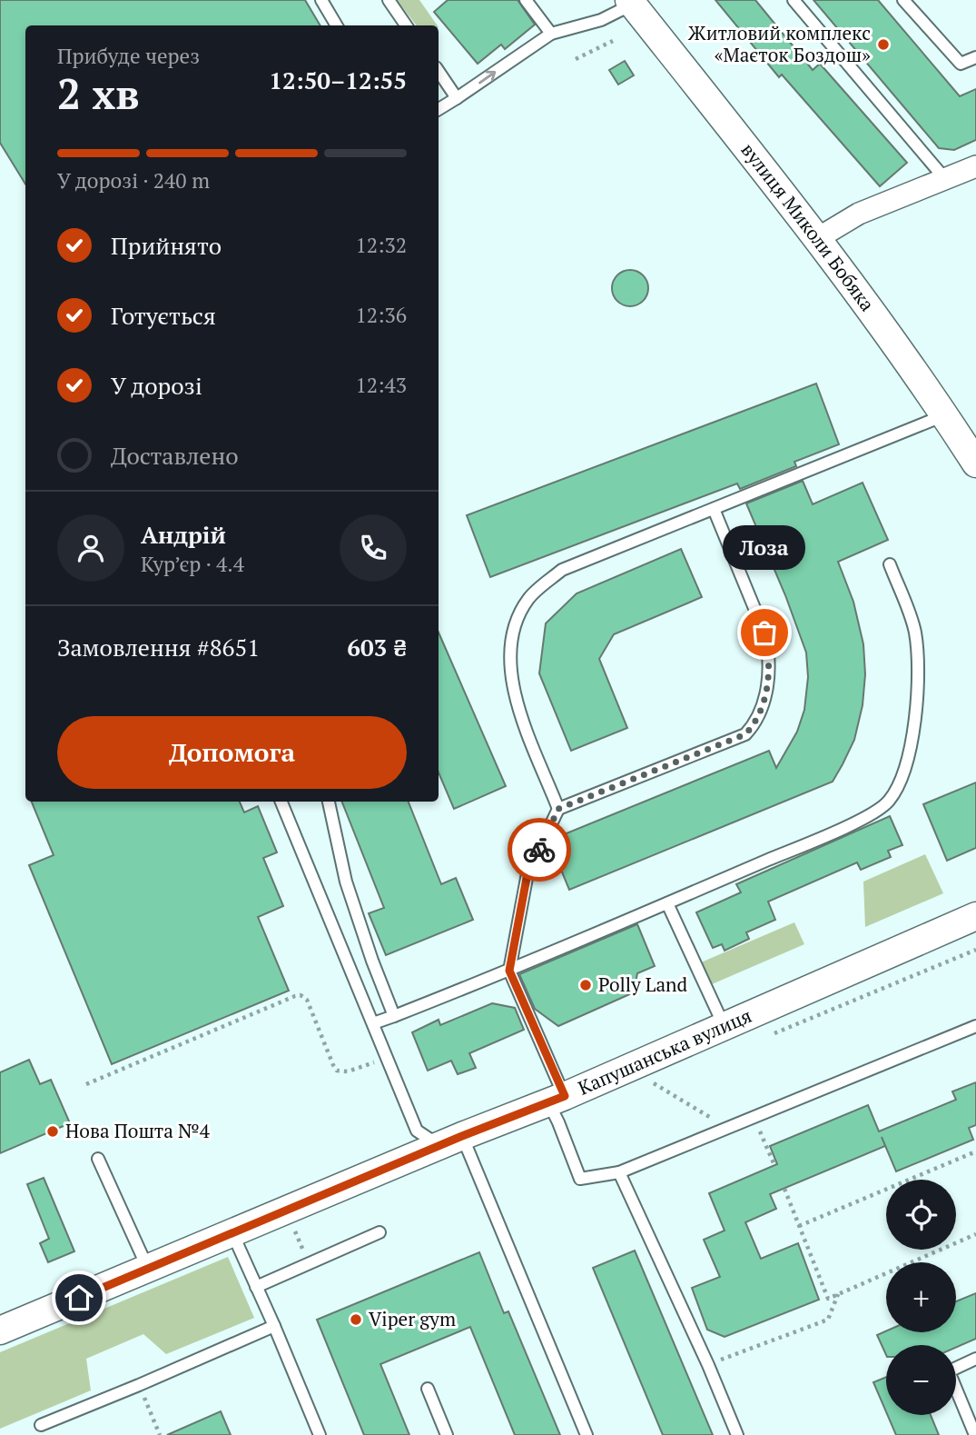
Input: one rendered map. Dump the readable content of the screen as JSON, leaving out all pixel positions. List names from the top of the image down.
{
  "streets": {
    "street": ["вулиця Миколи Бобяка", "Капушанська вулиця"]
  },
  "places": [
    "Житловий комплекс «Маєток Боздош»",
    "Лоза",
    "Polly Land",
    "Нова Пошта №4",
    "Viper gym"
  ],
  "page": {
    "heading": ["2 хв", "Прибуде через", "12:50–12:55"],
    "panel": [
      "Андрій",
      "Кур’єр · 4.4",
      "Замовлення #8651",
      "603 ₴"
    ],
    "bar": "У дорозі · 240 m",
    "list": [
      ["Прийнято", "12:32"],
      ["Готується", "12:36"],
      ["У дорозі", "12:43"],
      "Доставлено"
    ],
    "bubble": "Лоза",
    "buttons": "Допомога",
    "map_buttons": ["+", "−"]
  }
}
